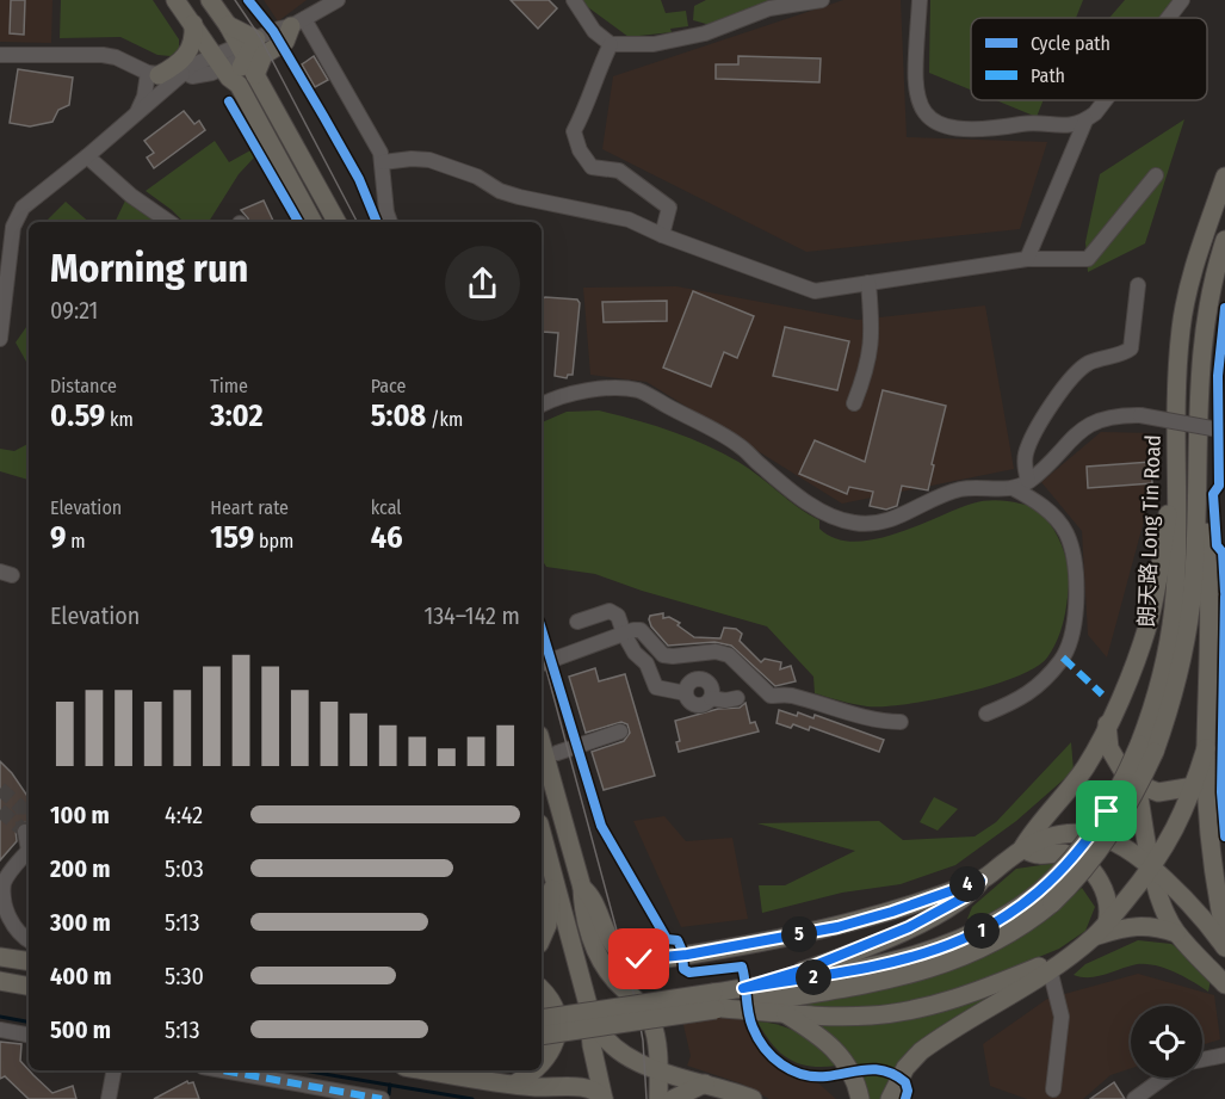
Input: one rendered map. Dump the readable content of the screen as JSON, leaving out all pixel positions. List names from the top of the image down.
{
  "streets": {
    "main road": ["朗天路 Long Tin Road"]
  },
  "legend": ["Cycle path", "Path"],
  "page": {
    "heading": ["Morning run", "09:21"],
    "stats": [
      ["Distance", "0.59 km"],
      ["Time", "3:02"],
      ["Pace", "5:08 /km"],
      ["Elevation", "9 m"],
      ["Heart rate", "159 bpm"],
      ["kcal", "46"]
    ],
    "chart": ["Elevation", "134–142 m"],
    "list": [
      {
        "name": "100 m",
        "note": "4:42"
      },
      {
        "name": "200 m",
        "note": "5:03"
      },
      {
        "name": "300 m",
        "note": "5:13"
      },
      {
        "name": "400 m",
        "note": "5:30"
      },
      {
        "name": "500 m",
        "note": "5:13"
      }
    ],
    "pins": [
      "4",
      "1",
      "5",
      "2"
    ]
  }
}
